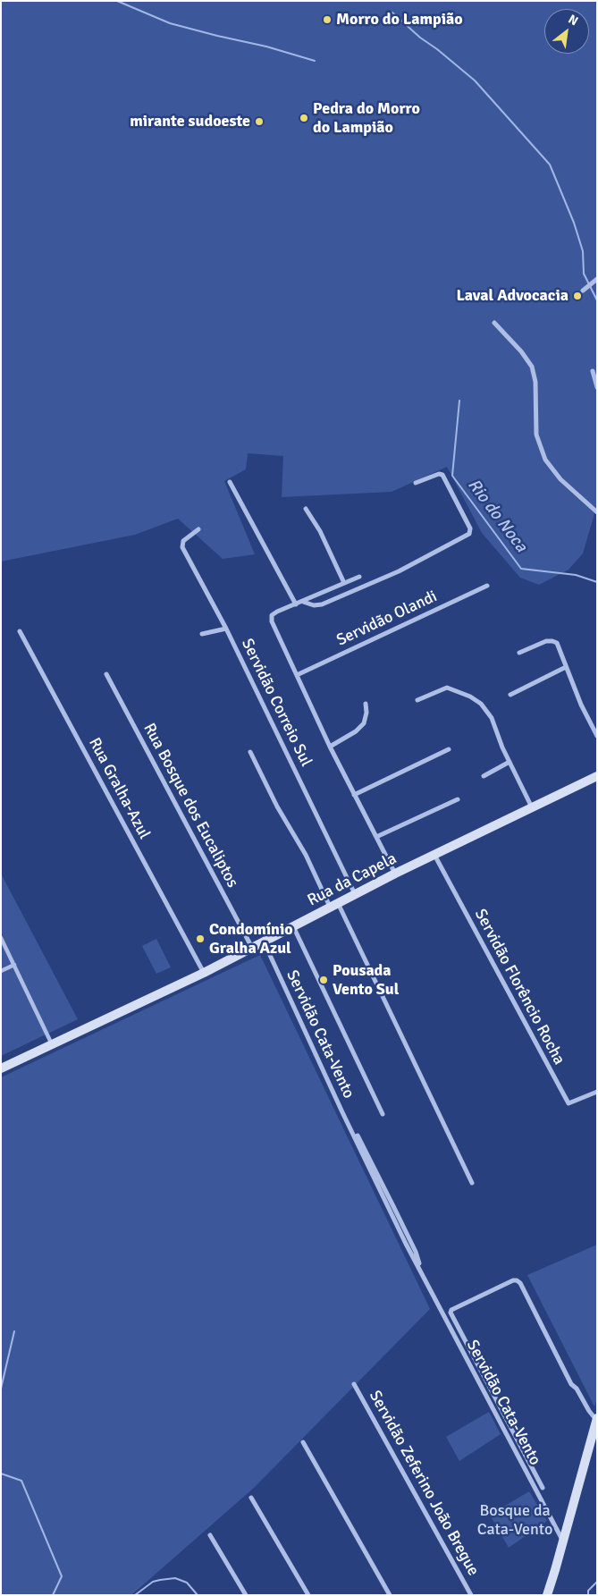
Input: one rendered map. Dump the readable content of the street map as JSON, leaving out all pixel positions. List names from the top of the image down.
{
  "streets": {
    "main road": ["Rua da Capela"],
    "street": [
      "Servidão Olandi",
      "Servidão Correio Sul",
      "Rua Gralha-Azul",
      "Rua Bosque dos Eucaliptos",
      "Servidão Florêncio Rocha",
      "Servidão Cata-Vento",
      "Servidão Zeferino João Bregue"
    ]
  },
  "crossings": [
    ["Servidão Correio Sul", "Rua da Capela"],
    ["Rua Gralha-Azul", "Rua da Capela"],
    ["Rua Bosque dos Eucaliptos", "Rua da Capela"],
    ["Rua da Capela", "Servidão Florêncio Rocha"],
    ["Rua da Capela", "Servidão Cata-Vento"]
  ],
  "water": ["Rio do Noca"],
  "parks": ["Bosque da Cata-Vento"],
  "places": [
    "Morro do Lampião",
    "Pedra do Morro do Lampião",
    "mirante sudoeste",
    "Laval Advocacia",
    "Condomínio Gralha Azul",
    "Pousada Vento Sul"
  ],
  "north": "top right"
}
